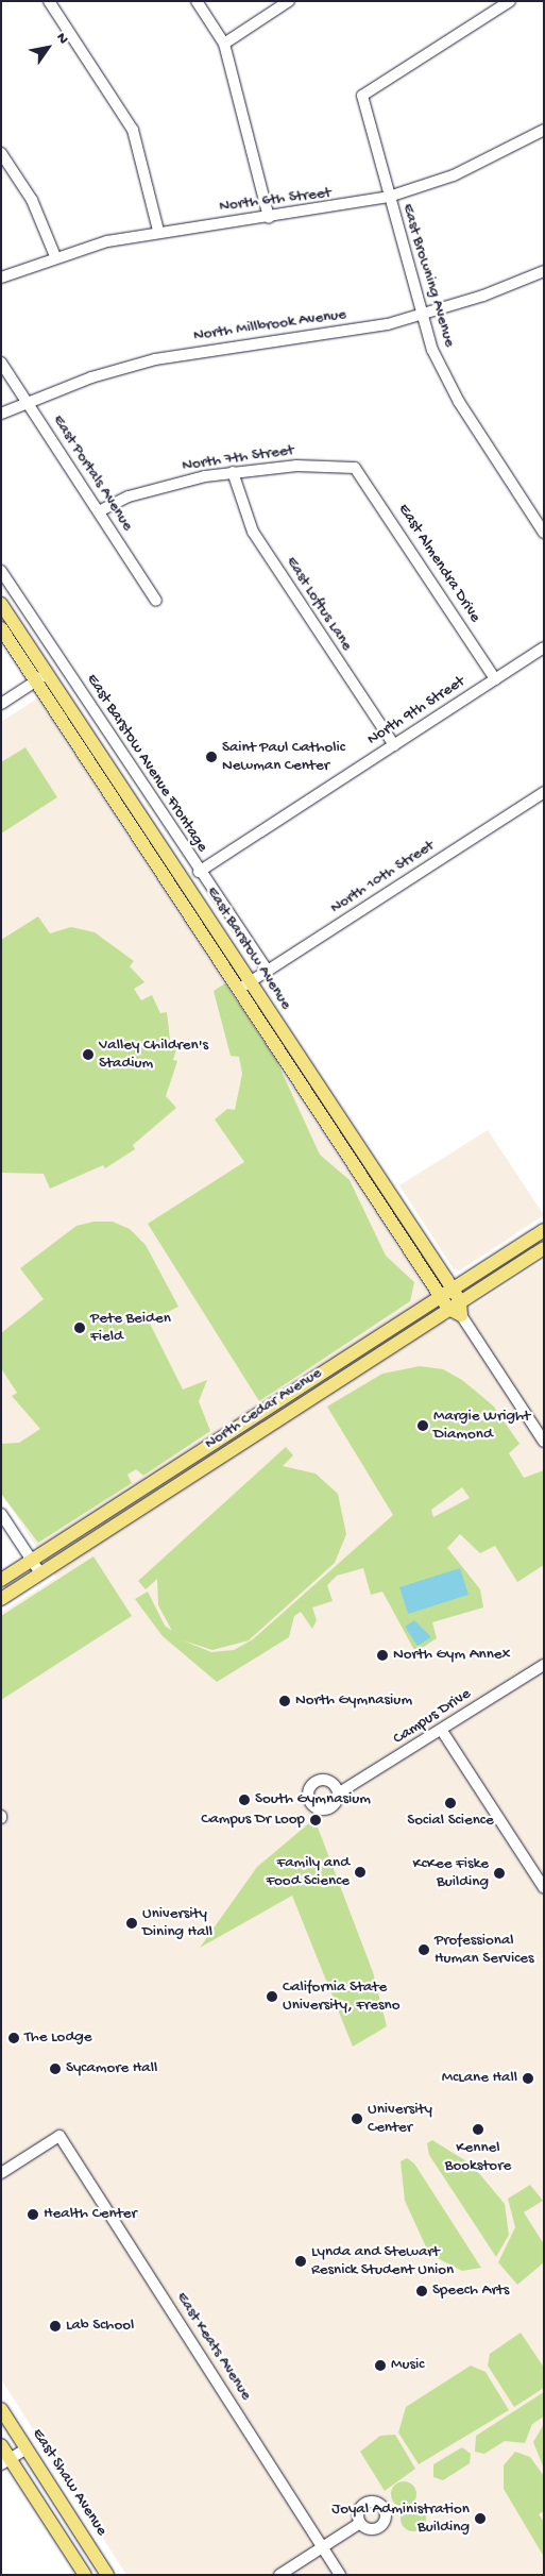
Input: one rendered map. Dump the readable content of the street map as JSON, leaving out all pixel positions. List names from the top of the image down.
{
  "streets": {
    "main road": ["East Barstow Avenue", "North Cedar Avenue", "East Shaw Avenue"],
    "street": [
      "North 6th Street",
      "East Browning Avenue",
      "North Millbrook Avenue",
      "North 7th Street",
      "East Portals Avenue",
      "East Almendra Drive",
      "East Loftus Lane",
      "North 9th Street",
      "East Barstow Avenue Frontage",
      "North 10th Street",
      "Campus Drive",
      "East Keats Avenue"
    ]
  },
  "crossings": [
    ["North 6th Street", "East Browning Avenue"],
    ["East Browning Avenue", "North Millbrook Avenue"],
    ["North Millbrook Avenue", "East Portals Avenue"],
    ["North 7th Street", "East Portals Avenue"],
    ["North 7th Street", "East Almendra Drive"],
    ["North 7th Street", "East Loftus Lane"],
    ["East Almendra Drive", "North 9th Street"],
    ["East Loftus Lane", "North 9th Street"],
    ["North 9th Street", "East Barstow Avenue Frontage"],
    ["East Barstow Avenue Frontage", "North 10th Street"],
    ["North 10th Street", "East Barstow Avenue"],
    ["East Barstow Avenue", "North Cedar Avenue"]
  ],
  "places": [
    "Saint Paul Catholic Newman Center",
    "Valley Children's Stadium",
    "Pete Beiden Field",
    "Margie Wright Diamond",
    "North Gym Annex",
    "North Gymnasium",
    "South Gymnasium",
    "Social Science",
    "Campus Dr Loop",
    "Family and Food Science",
    "KcKee Fiske Building",
    "University Dining Hall",
    "Professional Human Services",
    "California State University, Fresno",
    "The Lodge",
    "Sycamore Hall",
    "McLane Hall",
    "University Center",
    "Kennel Bookstore",
    "Health Center",
    "Lynda and Stewart Resnick Student Union",
    "Speech Arts",
    "Lab School",
    "Music",
    "Joyal Administration Building"
  ],
  "north": "top right"
}
